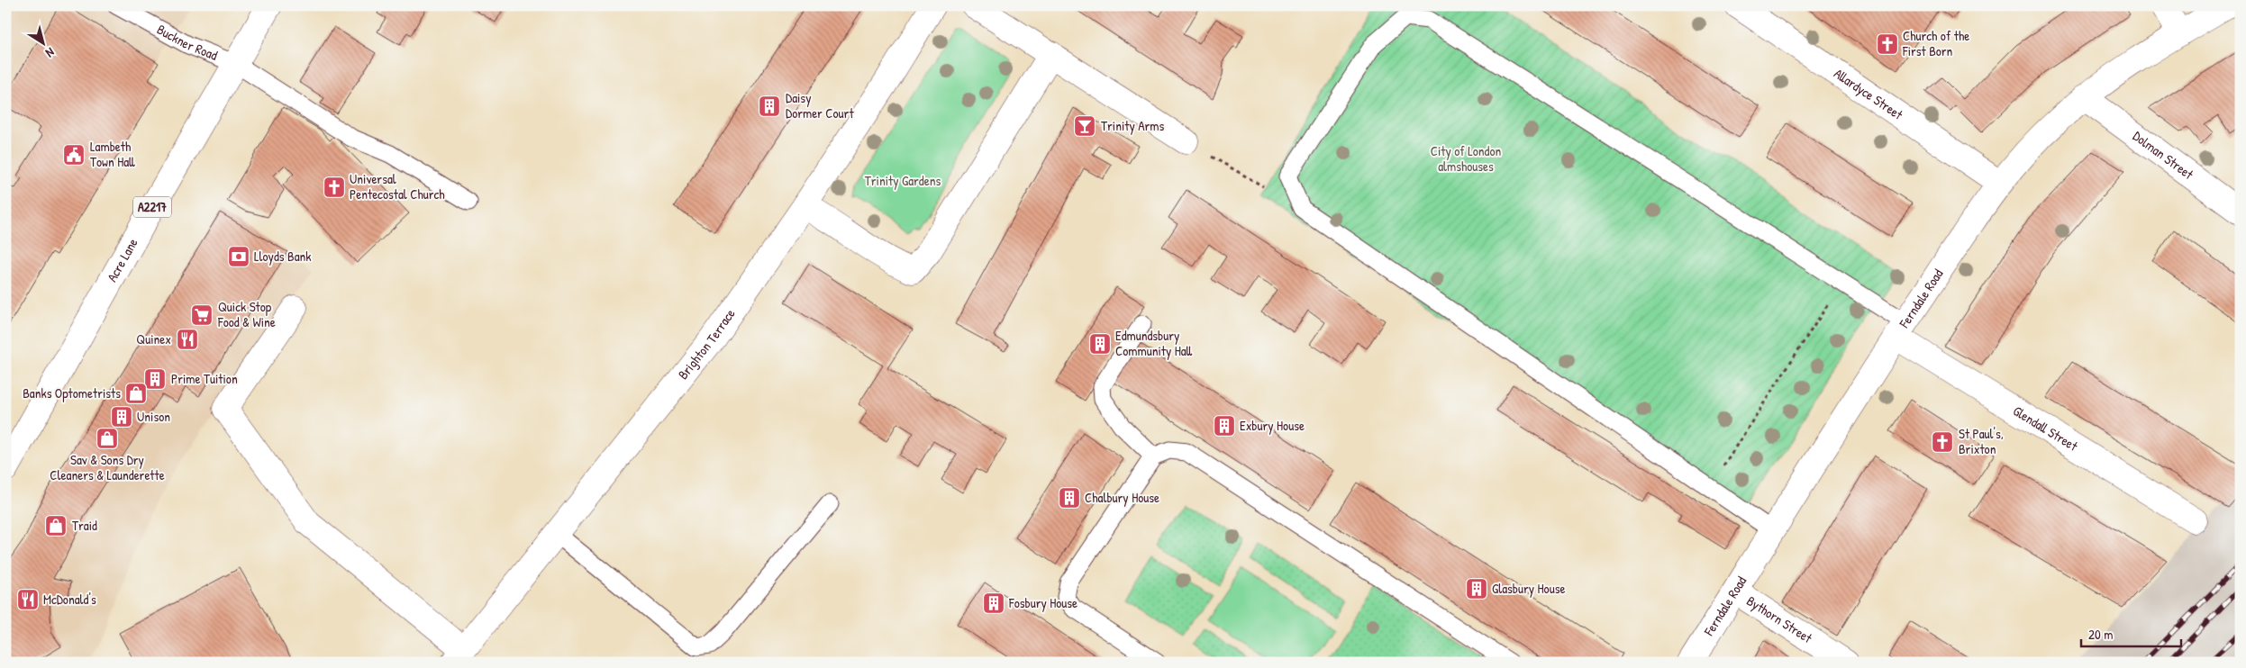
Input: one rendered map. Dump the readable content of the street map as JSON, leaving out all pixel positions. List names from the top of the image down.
{
  "streets": {
    "street": [
      "Allardyce Street",
      "Dolman Street",
      "A2217",
      "Acre Lane",
      "Ferndale Road",
      "Brighton Terrace",
      "Glendall Street",
      "Bythorn Street"
    ],
    "lane": ["Buckner Road"]
  },
  "crossings": [
    ["Buckner Road", "Acre Lane"],
    ["Allardyce Street", "Ferndale Road"],
    ["Dolman Street", "Ferndale Road"],
    ["Ferndale Road", "Glendall Street"],
    ["Ferndale Road", "Bythorn Street"]
  ],
  "parks": ["City of London almshouses", "Trinity Gardens"],
  "places": {
    "church": ["Church of the First Born", "Universal Pentecostal Church", "St Paul's, Brixton"],
    "building": [
      "Daisy Dormer Court",
      "Edmundsbury Community Hall",
      "Prime Tuition",
      "Unison",
      "Exbury House",
      "Chalbury House",
      "Glasbury House",
      "Fosbury House"
    ],
    "bar": ["Trinity Arms"],
    "public building": ["Lambeth Town Hall"],
    "bank": ["Lloyds Bank"],
    "supermarket": ["Quick Stop Food & Wine"],
    "restaurant": ["Quinex", "McDonald's"],
    "shop": ["Banks Optometrists", "Sav & Sons Dry Cleaners & Launderette", "Traid"]
  },
  "scale_bar": "20 m",
  "north": "bottom right"
}
